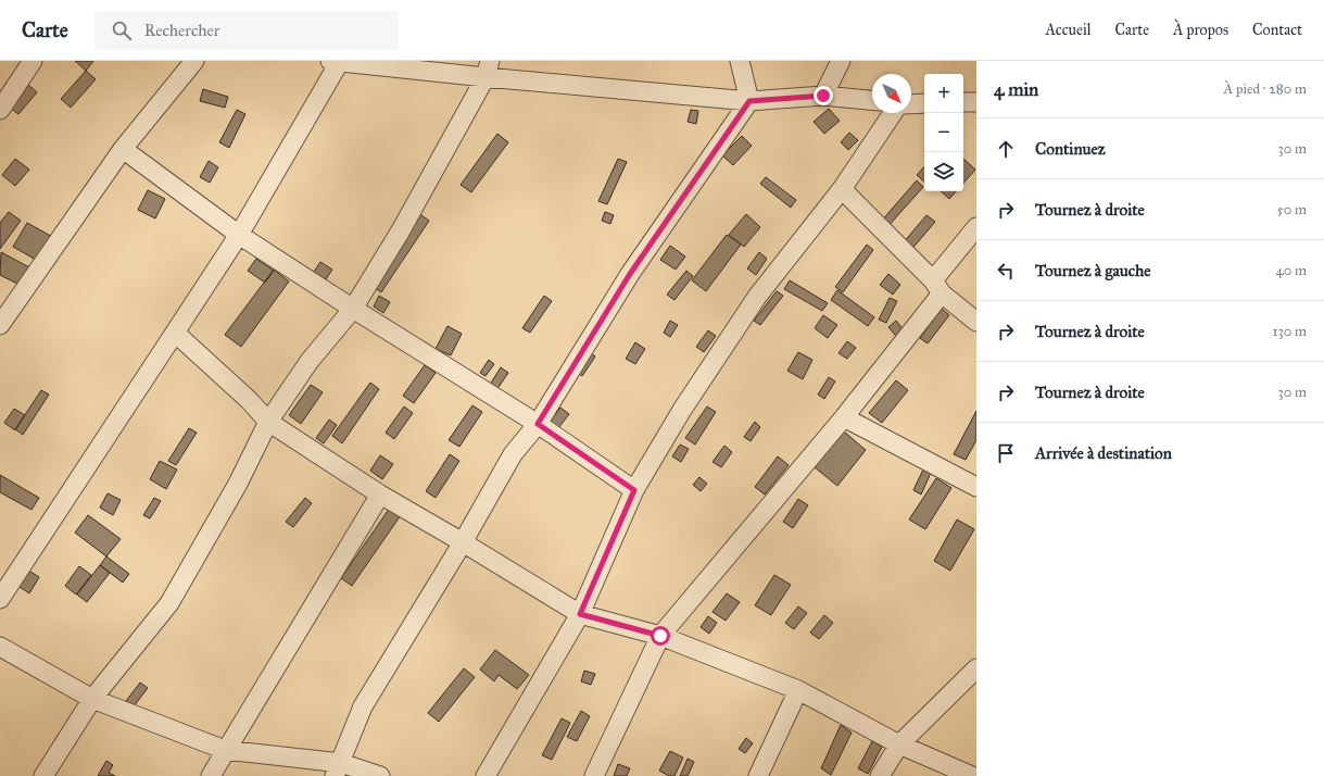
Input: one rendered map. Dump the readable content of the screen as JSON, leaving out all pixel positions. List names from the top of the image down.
{
  "north": "bottom right",
  "page": {
    "header": "Carte",
    "search": "Rechercher",
    "nav": [
      "Accueil",
      "Carte",
      "À propos",
      "Contact"
    ],
    "heading": ["4 min", "À pied · 280 m"],
    "map_buttons": ["+", "−"],
    "list": [
      ["Continuez", "30 m"],
      ["Tournez à droite", "50 m"],
      ["Tournez à gauche", "40 m"],
      ["Tournez à droite", "130 m"],
      ["Tournez à droite", "30 m"],
      "Arrivée à destination"
    ]
  }
}
